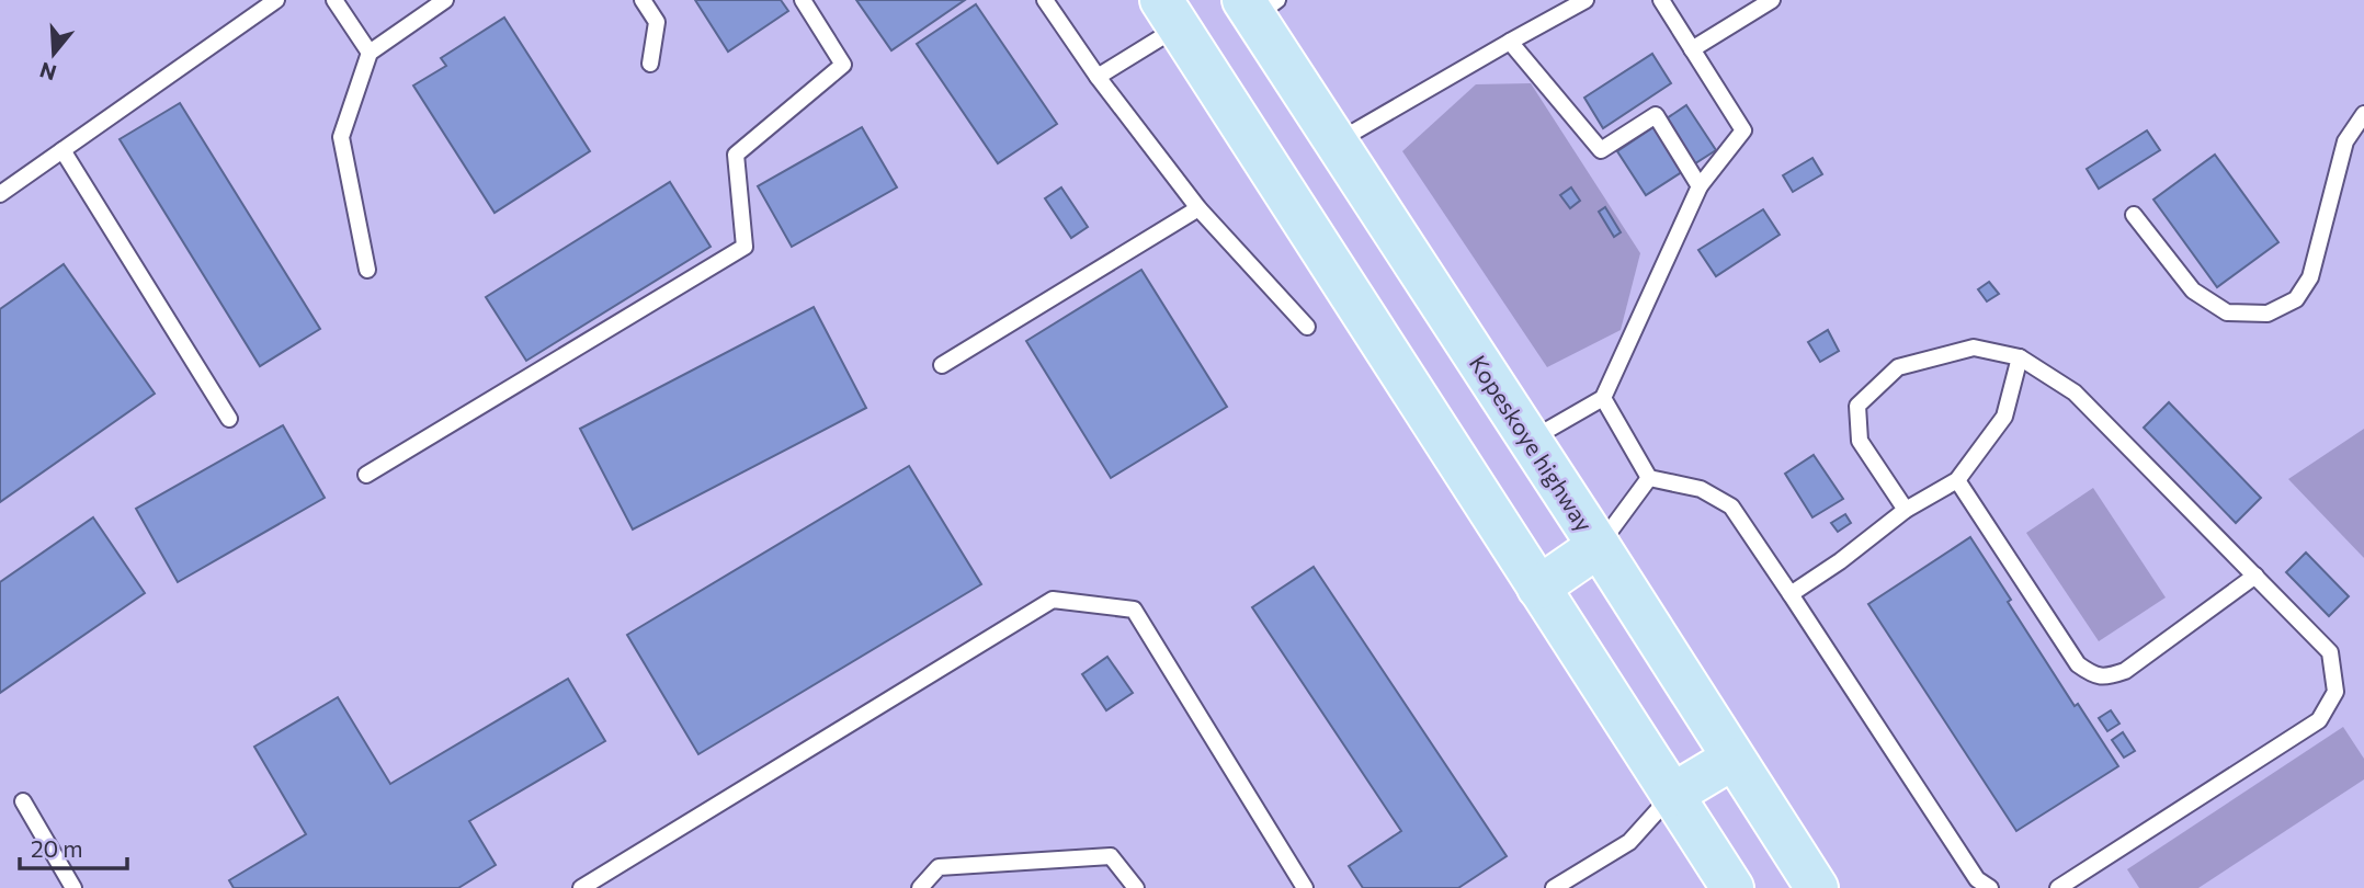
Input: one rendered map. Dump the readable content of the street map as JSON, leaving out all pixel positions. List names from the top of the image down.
{
  "streets": {
    "main road": ["Kopeskoye highway"]
  },
  "scale_bar": "20 m",
  "north": "bottom"
}
